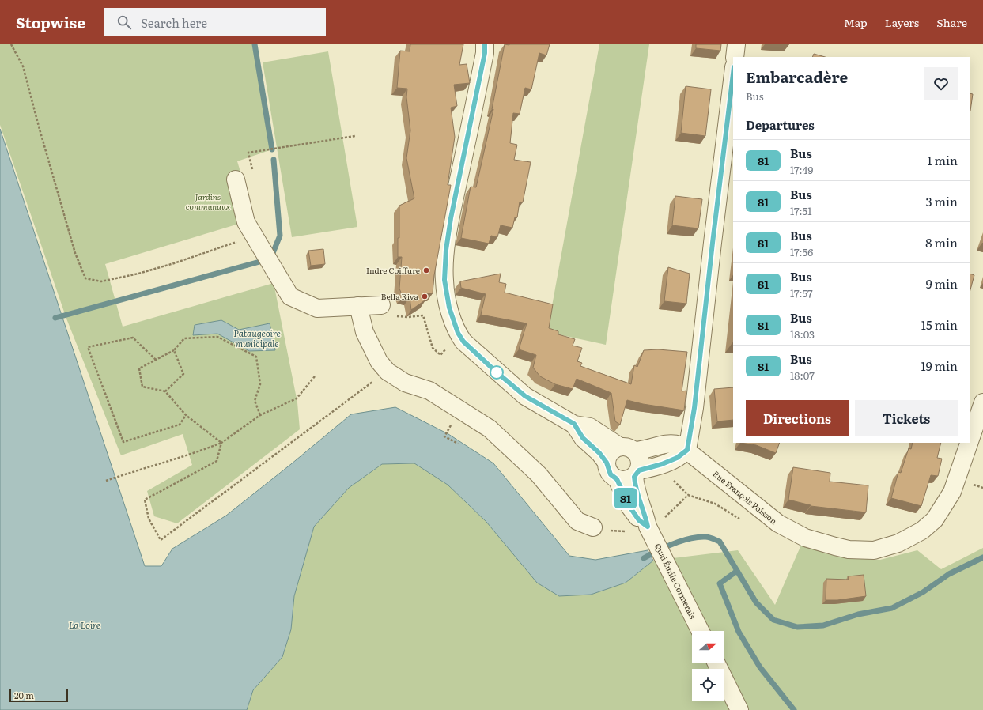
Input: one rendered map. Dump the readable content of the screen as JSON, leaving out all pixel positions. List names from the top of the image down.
{
  "streets": {
    "street": ["Rue François Poisson", "Quai Émile Cormerais"]
  },
  "crossings": [
    ["Rue François Poisson", "Quai Émile Cormerais"]
  ],
  "water": ["Pataugeoire municipale", "La Loire"],
  "parks": ["Jardins communaux"],
  "places": ["Indre Coiffure", "Bella Riva"],
  "lines": ["bus line 81"],
  "scale_bar": "20 m",
  "north": "right",
  "page": {
    "header": "Stopwise",
    "search": "Search here",
    "nav": ["Map", "Layers", "Share"],
    "on_map": "81",
    "heading": [
      ["Embarcadère", "Bus"],
      "Departures"
    ],
    "list": [
      {
        "mark": "81",
        "name": "Bus",
        "note": "17:49",
        "value": "1 min"
      },
      {
        "mark": "81",
        "name": "Bus",
        "note": "17:51",
        "value": "3 min"
      },
      {
        "mark": "81",
        "name": "Bus",
        "note": "17:56",
        "value": "8 min"
      },
      {
        "mark": "81",
        "name": "Bus",
        "note": "17:57",
        "value": "9 min"
      },
      {
        "mark": "81",
        "name": "Bus",
        "note": "18:03",
        "value": "15 min"
      },
      {
        "mark": "81",
        "name": "Bus",
        "note": "18:07",
        "value": "19 min"
      }
    ],
    "buttons": ["Directions", "Tickets"],
    "scale": "20 m"
  }
}
